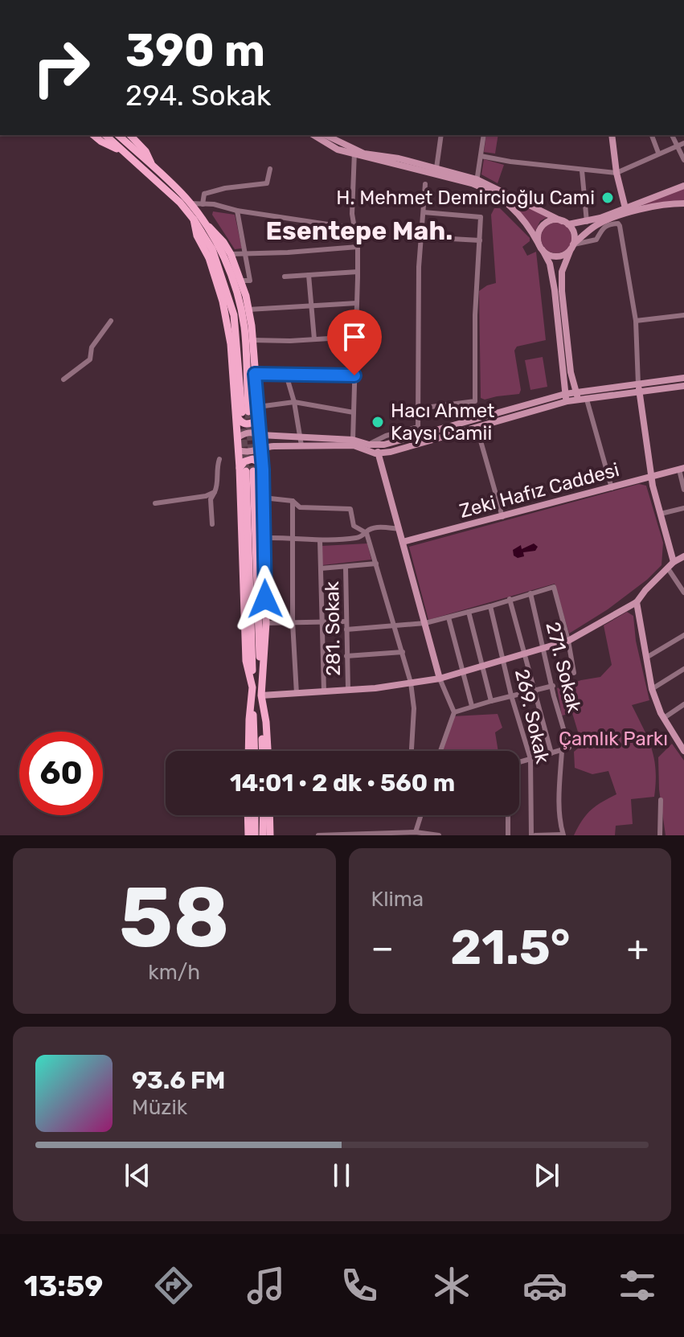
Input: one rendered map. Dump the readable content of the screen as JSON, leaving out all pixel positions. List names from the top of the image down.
{
  "streets": {
    "main road": ["Zeki Hafız Caddesi"],
    "street": ["281. Sokak", "271. Sokak", "269. Sokak"]
  },
  "districts": ["Esentepe Mah."],
  "parks": ["Çamlık Parkı"],
  "places": ["H. Mehmet Demircioğlu Cami", "Hacı Ahmet Kaysı Camii"],
  "page": {
    "turn": ["390 m", "294. Sokak"],
    "limit": "60",
    "trip": "14:01 · 2 dk · 560 m",
    "tile": [
      ["58", "km/h"],
      "Klima"
    ],
    "heat": ["−", "21.5°", "+"],
    "song": ["93.6 FM", "Müzik"],
    "tabs": "13:59"
  }
}
